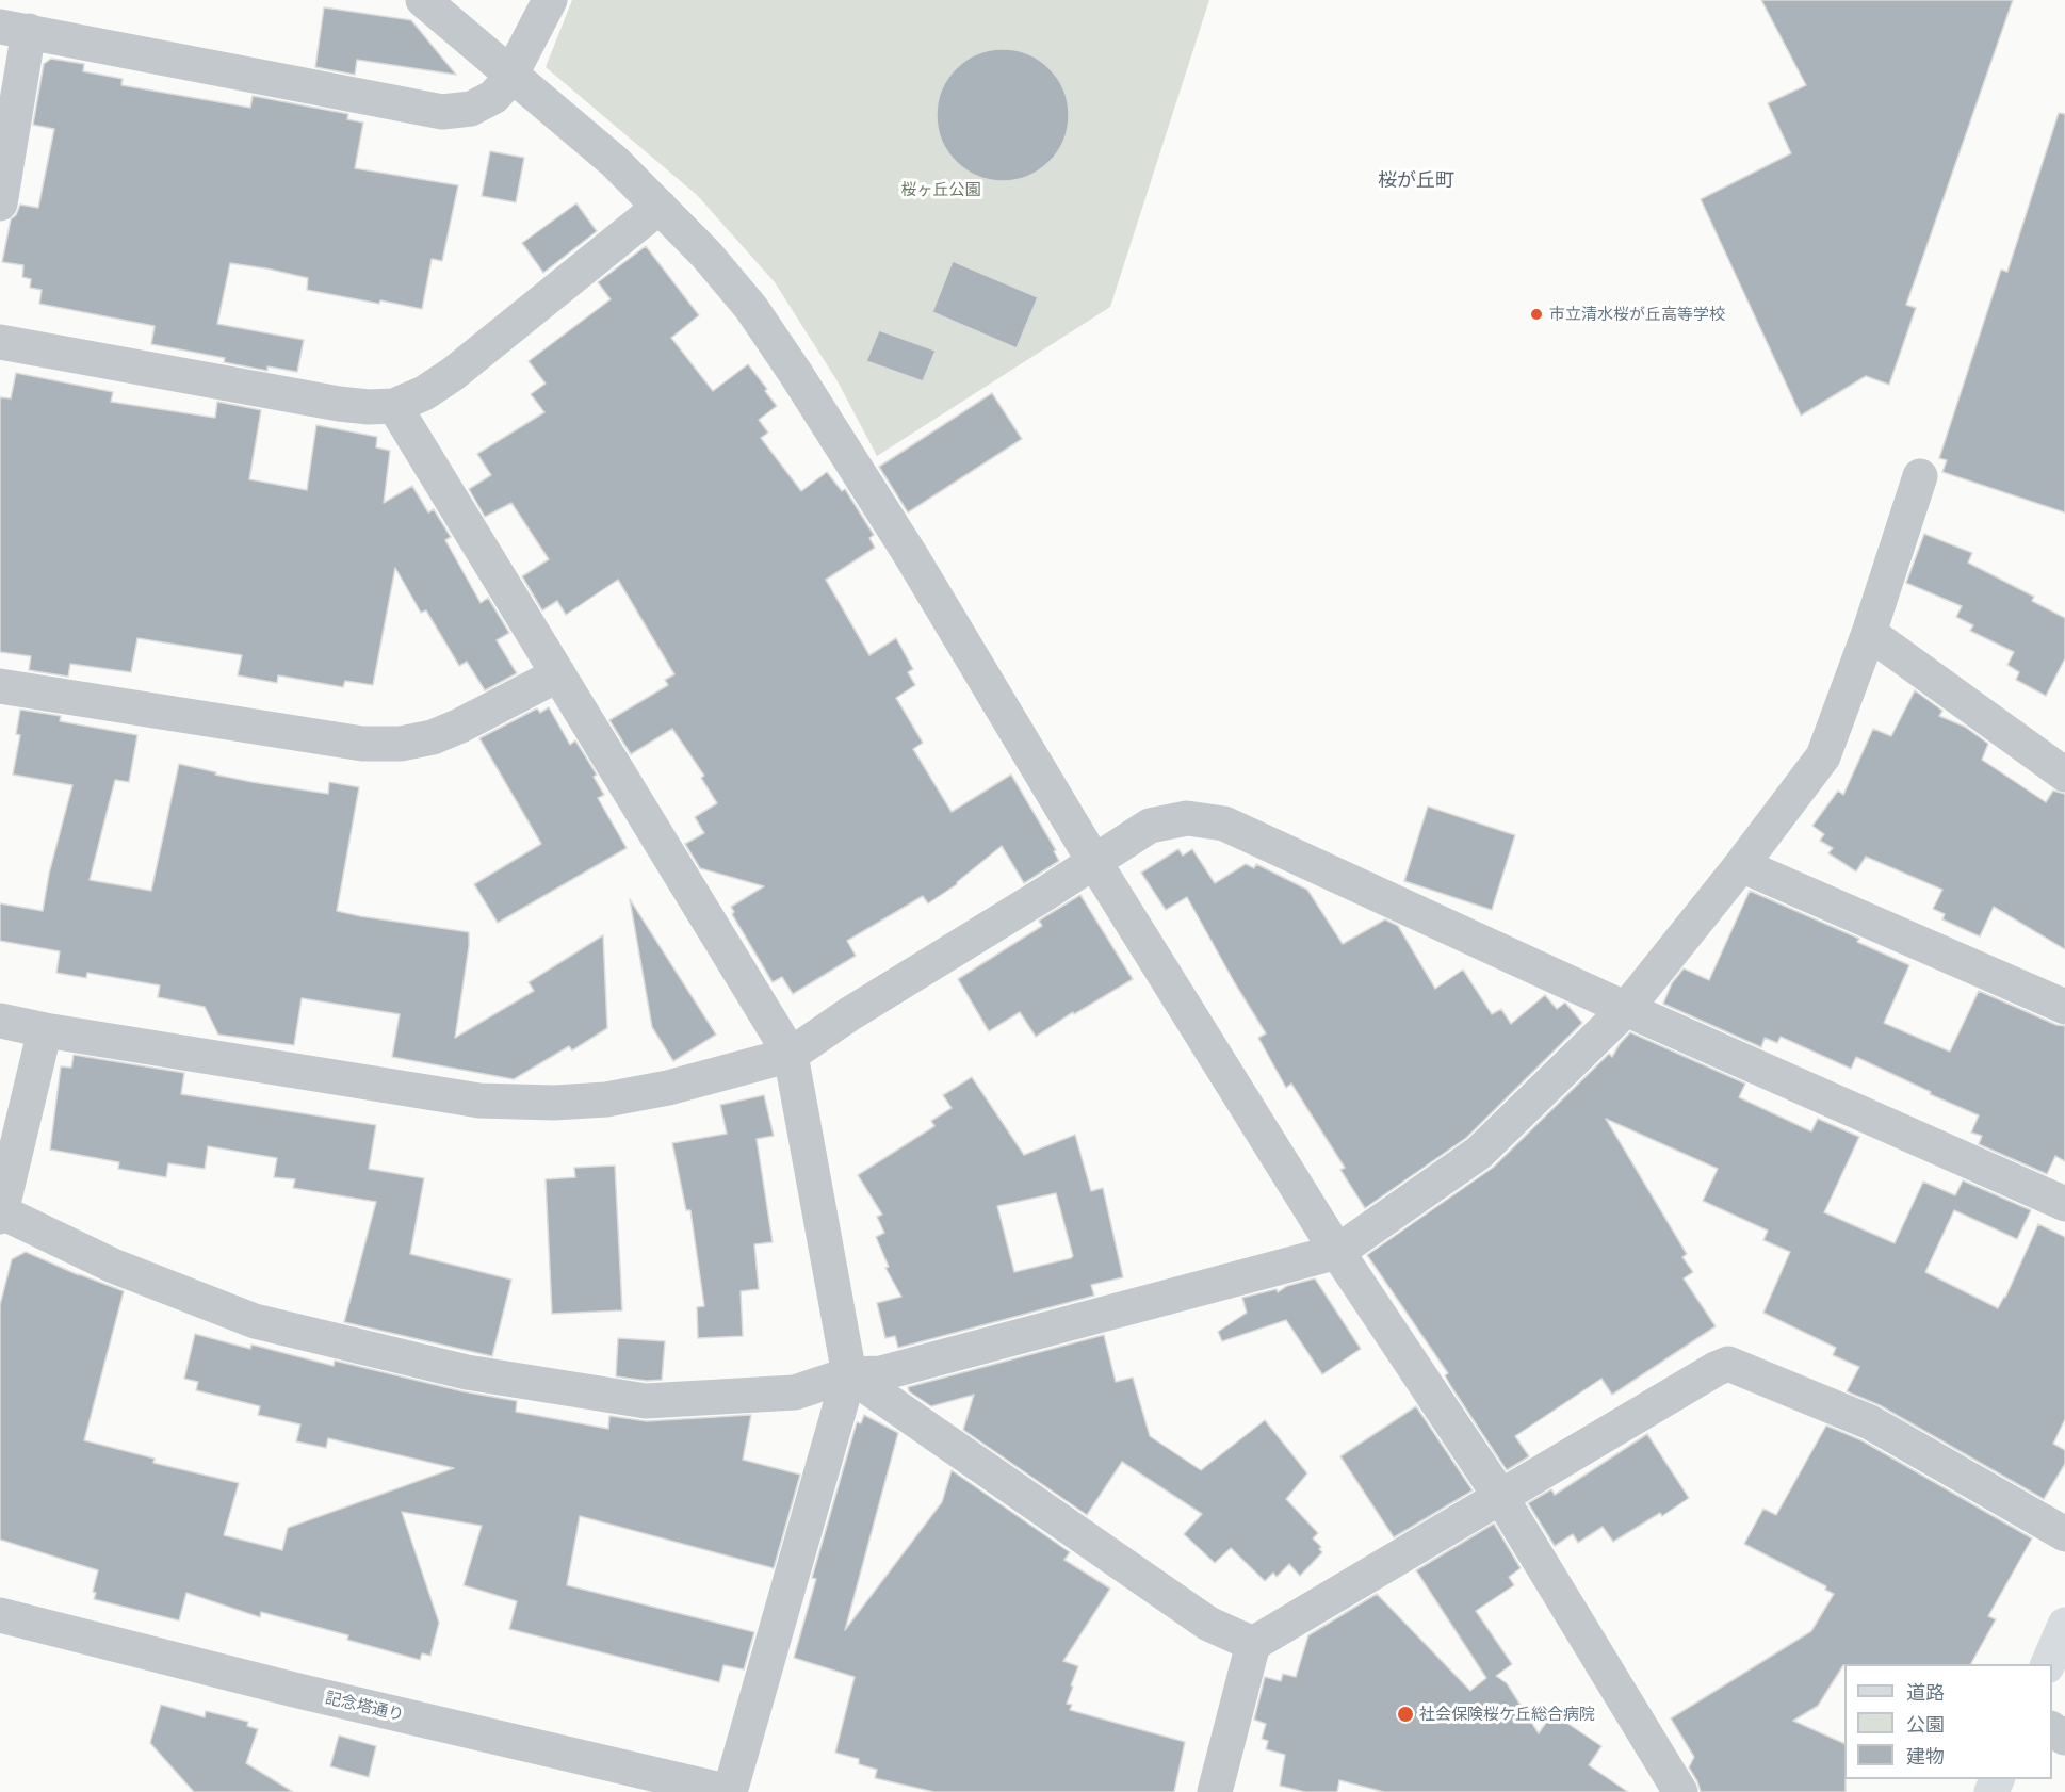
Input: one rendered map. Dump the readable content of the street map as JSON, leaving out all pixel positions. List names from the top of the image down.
{
  "streets": {
    "street": ["記念塔通り"]
  },
  "districts": ["桜が丘町"],
  "parks": ["桜ヶ丘公園"],
  "places": ["市立清水桜が丘高等学校", "社会保険桜ケ丘総合病院"],
  "legend": ["道路", "公園", "建物"]
}
